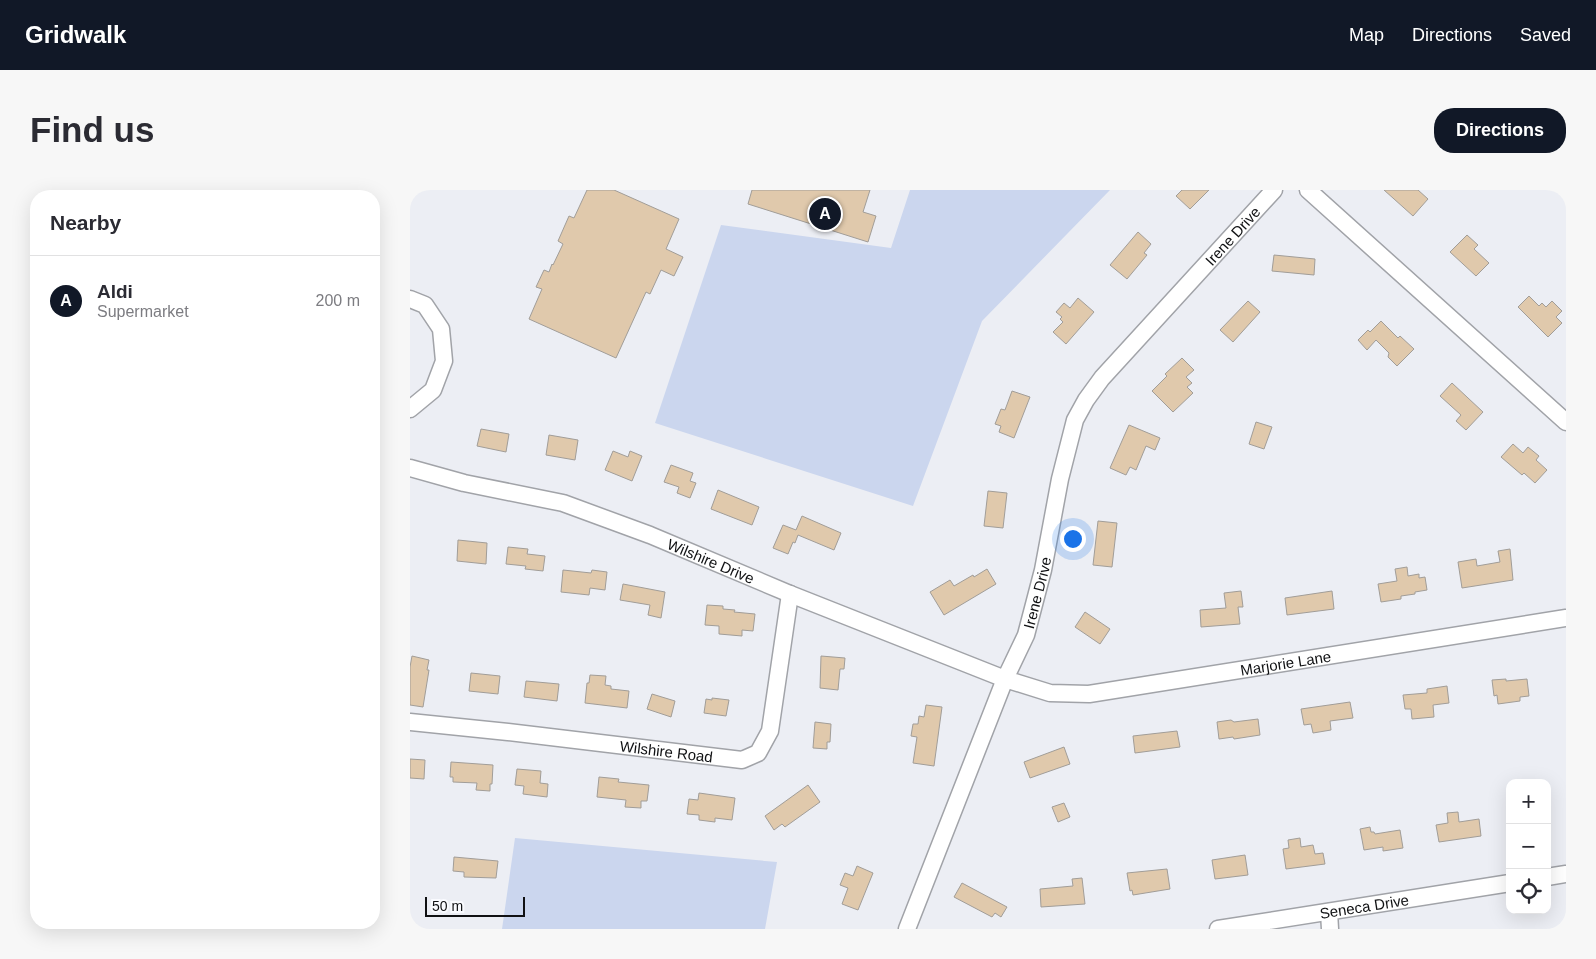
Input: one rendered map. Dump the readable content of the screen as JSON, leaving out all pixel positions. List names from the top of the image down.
{
  "streets": {
    "street": [
      "Irene Drive",
      "Wilshire Drive",
      "Marjorie Lane",
      "Wilshire Road",
      "Seneca Drive"
    ]
  },
  "crossings": [
    ["Irene Drive", "Wilshire Drive"],
    ["Irene Drive", "Marjorie Lane"],
    ["Wilshire Drive", "Marjorie Lane"],
    ["Wilshire Drive", "Wilshire Road"]
  ],
  "scale_bar": "50 m",
  "page": {
    "header": "Gridwalk",
    "nav": ["Map", "Directions", "Saved"],
    "buttons": "Directions",
    "title": "Find us",
    "heading": "Nearby",
    "pins": "A",
    "list": [
      {
        "mark": "A",
        "name": "Aldi",
        "note": "Supermarket",
        "value": "200 m"
      }
    ],
    "map_buttons": ["+", "−"],
    "scale": "50 m"
  }
}
